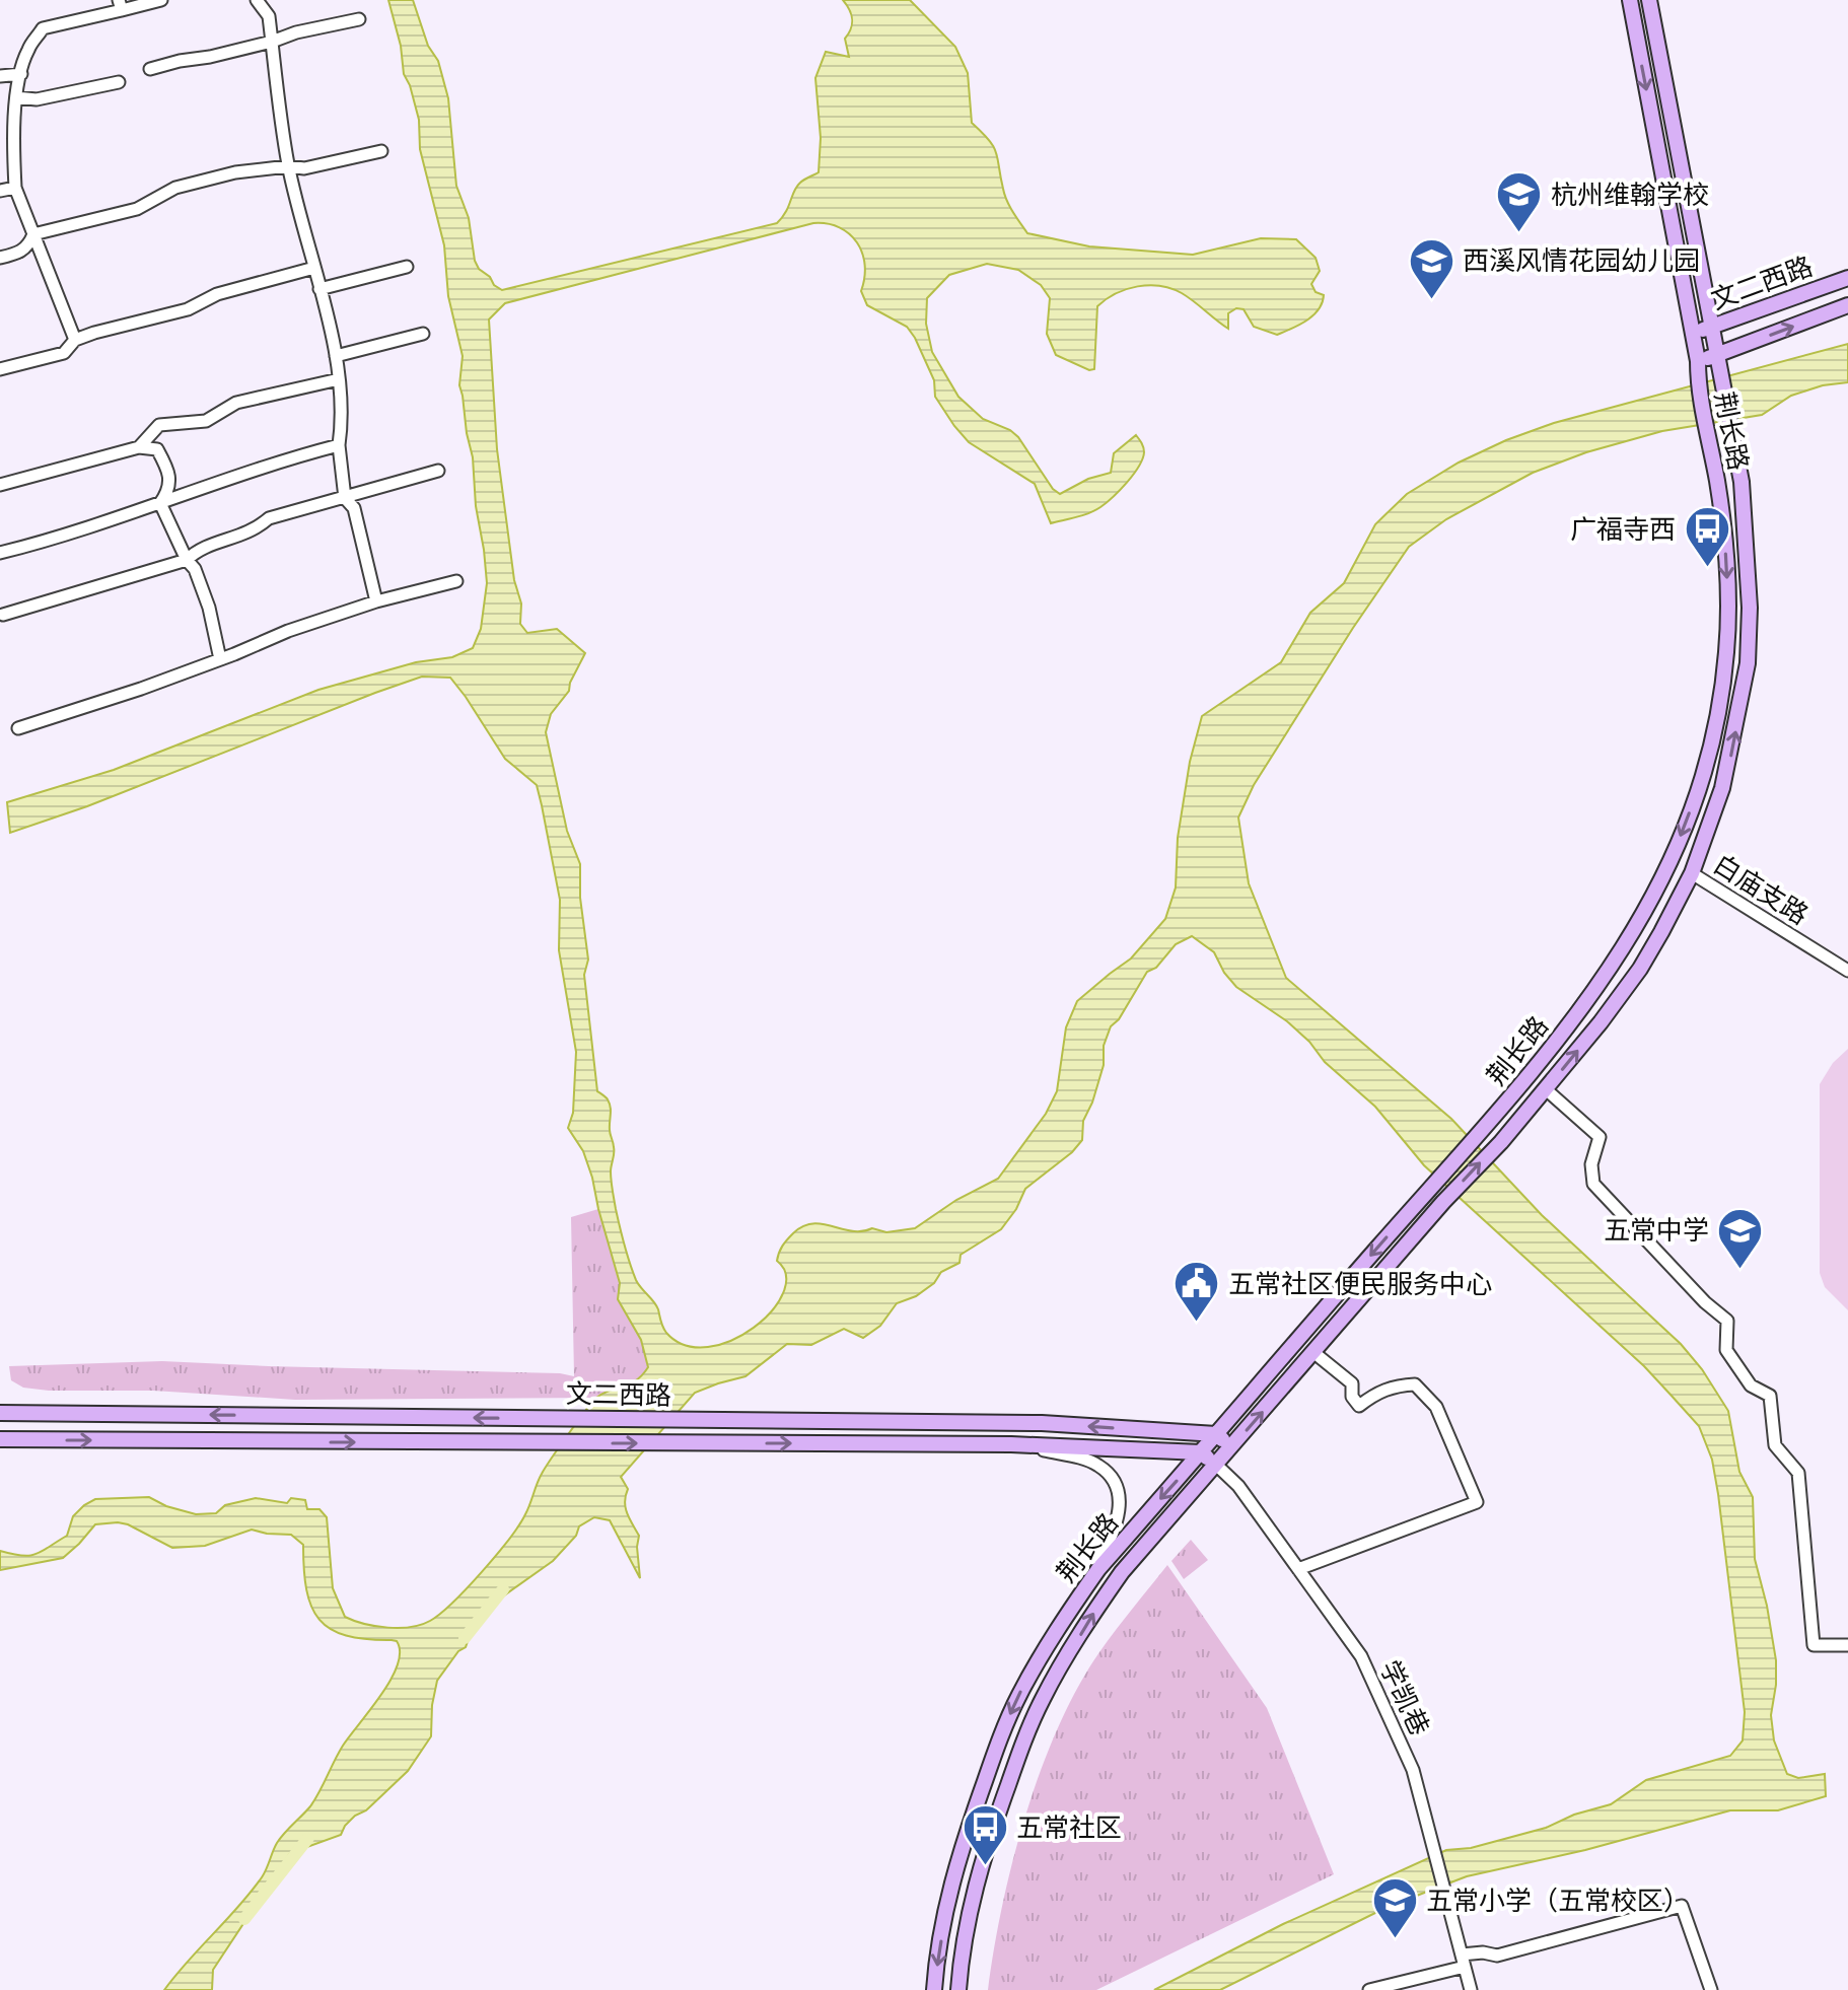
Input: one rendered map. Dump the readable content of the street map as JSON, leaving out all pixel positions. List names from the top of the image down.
{
  "streets": {
    "main road": ["文二西路", "荆长路"],
    "street": ["白庙支路", "学凯巷"]
  },
  "crossings": [
    ["文二西路", "荆长路"],
    ["荆长路", "白庙支路"],
    ["荆长路", "学凯巷"]
  ],
  "places": {
    "school or university": [
      "杭州维翰学校",
      "西溪风情花园幼儿园",
      "五常中学",
      "五常小学（五常校区）"
    ],
    "bus stop": ["广福寺西", "五常社区"],
    "public building": ["五常社区便民服务中心"]
  }
}
